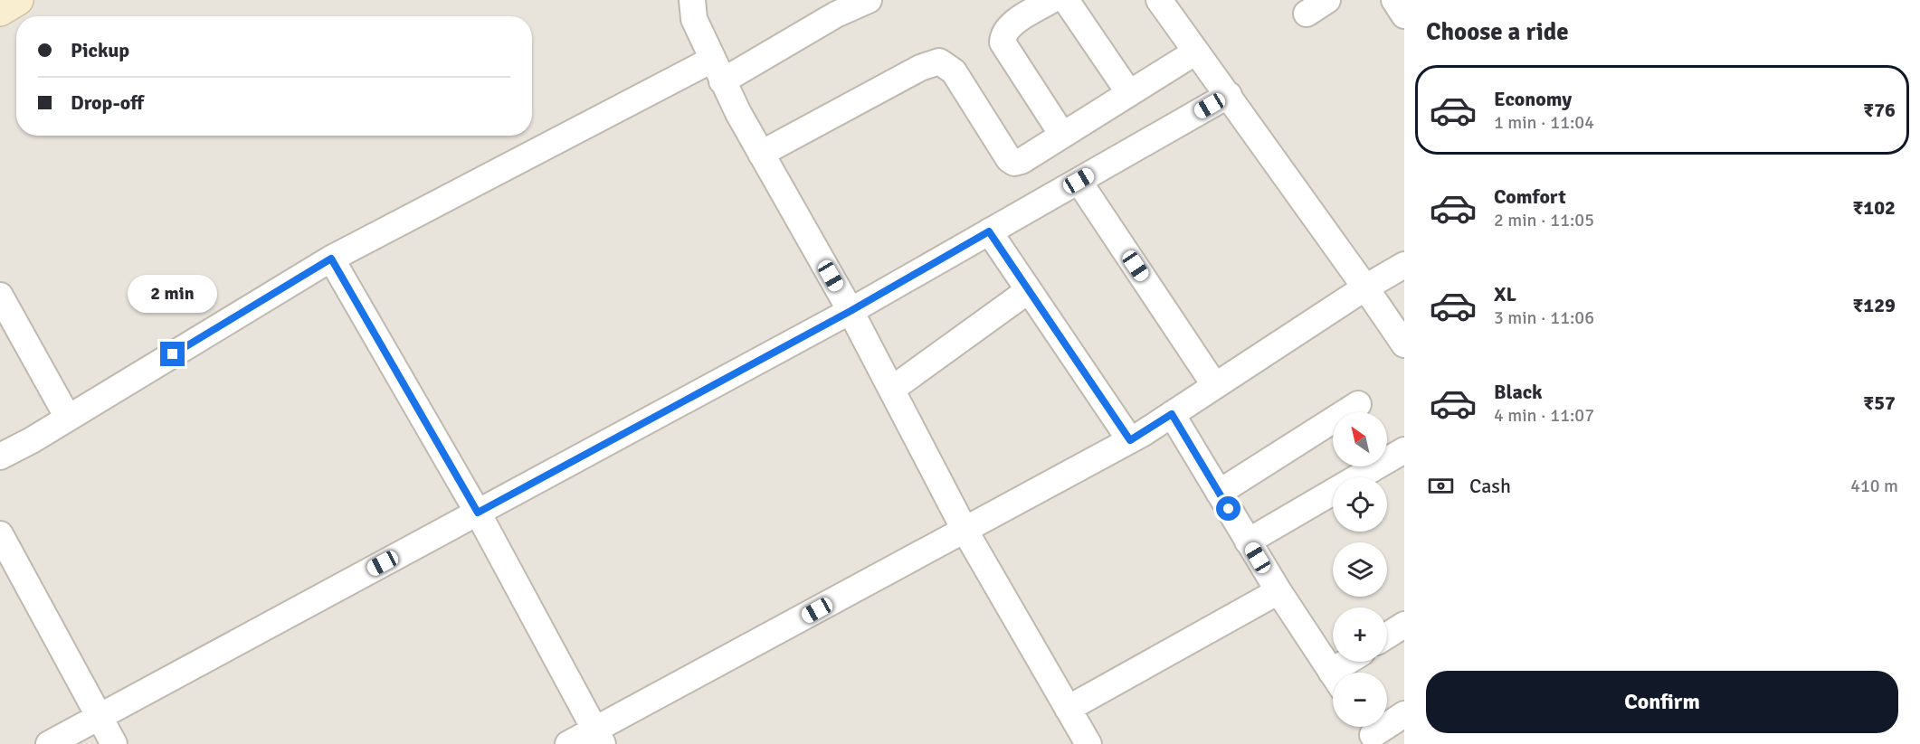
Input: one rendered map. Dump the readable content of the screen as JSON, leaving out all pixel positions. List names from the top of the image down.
{
  "north": "top left",
  "page": {
    "heading": "Choose a ride",
    "banner": ["Pickup", "Drop-off"],
    "list": [
      {
        "name": "Economy",
        "note": "1 min · 11:04",
        "value": "₹76"
      },
      {
        "name": "Comfort",
        "note": "2 min · 11:05",
        "value": "₹102"
      },
      {
        "name": "XL",
        "note": "3 min · 11:06",
        "value": "₹129"
      },
      {
        "name": "Black",
        "note": "4 min · 11:07",
        "value": "₹57"
      }
    ],
    "bubble": "2 min",
    "map_buttons": ["+", "−"],
    "pay": ["Cash", "410 m"],
    "buttons": "Confirm"
  }
}
